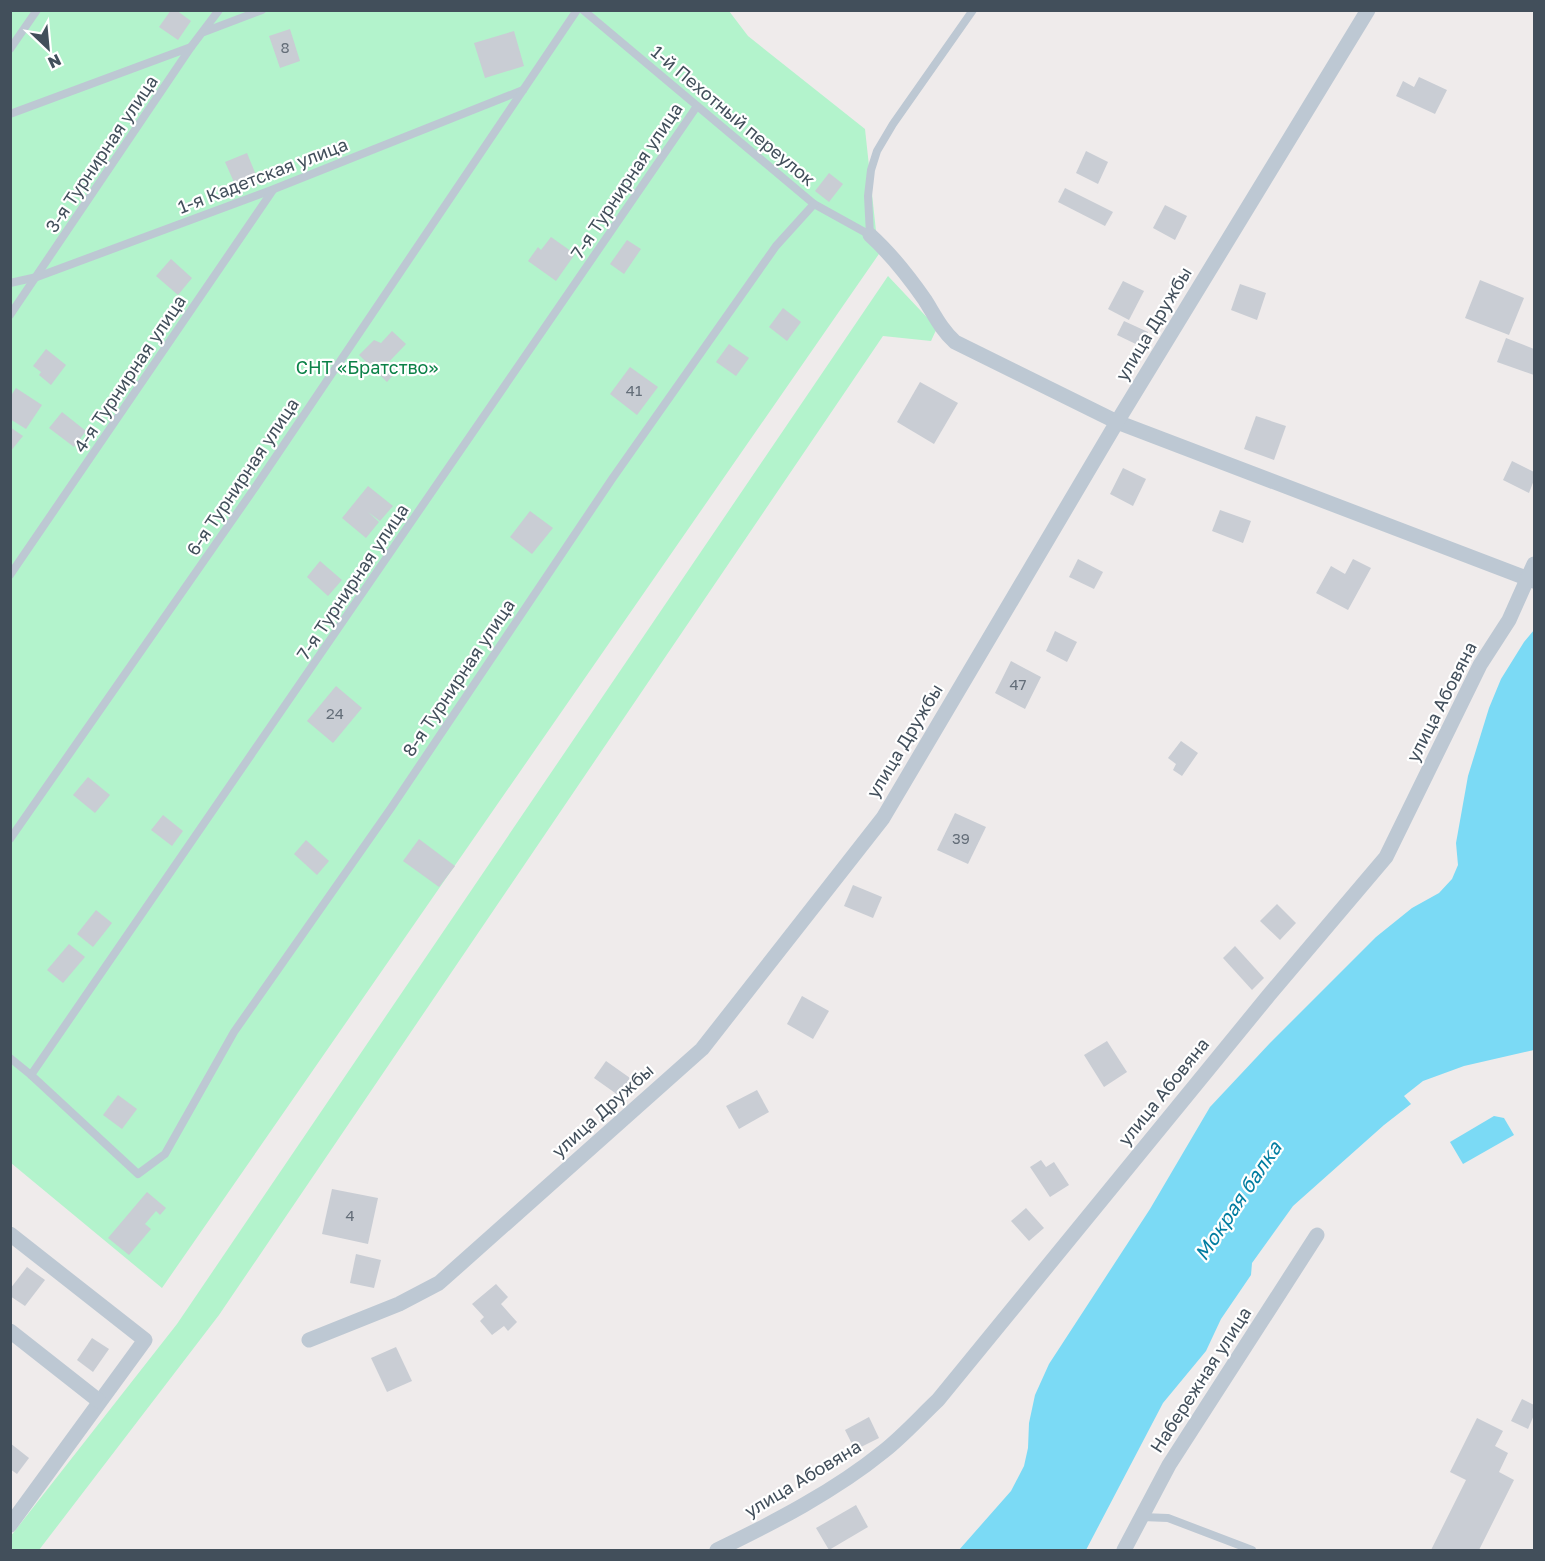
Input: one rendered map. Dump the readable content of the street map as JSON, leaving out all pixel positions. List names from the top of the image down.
{
  "streets": {
    "street": ["улица Дружбы", "улица Абовяна", "Набережная улица"],
    "lane": [
      "1-й Пехотный переулок",
      "3-я Турнирная улица",
      "1-я Кадетская улица",
      "7-я Турнирная улица",
      "4-я Турнирная улица",
      "6-я Турнирная улица",
      "8-я Турнирная улица"
    ]
  },
  "crossings": [
    ["1-й Пехотный переулок", "7-я Турнирная улица"],
    ["1-й Пехотный переулок", "8-я Турнирная улица"],
    ["3-я Турнирная улица", "1-я Кадетская улица"],
    ["1-я Кадетская улица", "4-я Турнирная улица"],
    ["1-я Кадетская улица", "6-я Турнирная улица"],
    ["7-я Турнирная улица", "8-я Турнирная улица"]
  ],
  "water": ["Мокрая балка"],
  "parks": ["СНТ «Братство»"],
  "house_numbers": [
    "8",
    "41",
    "47",
    "24",
    "39",
    "4"
  ],
  "north": "bottom right"
}
